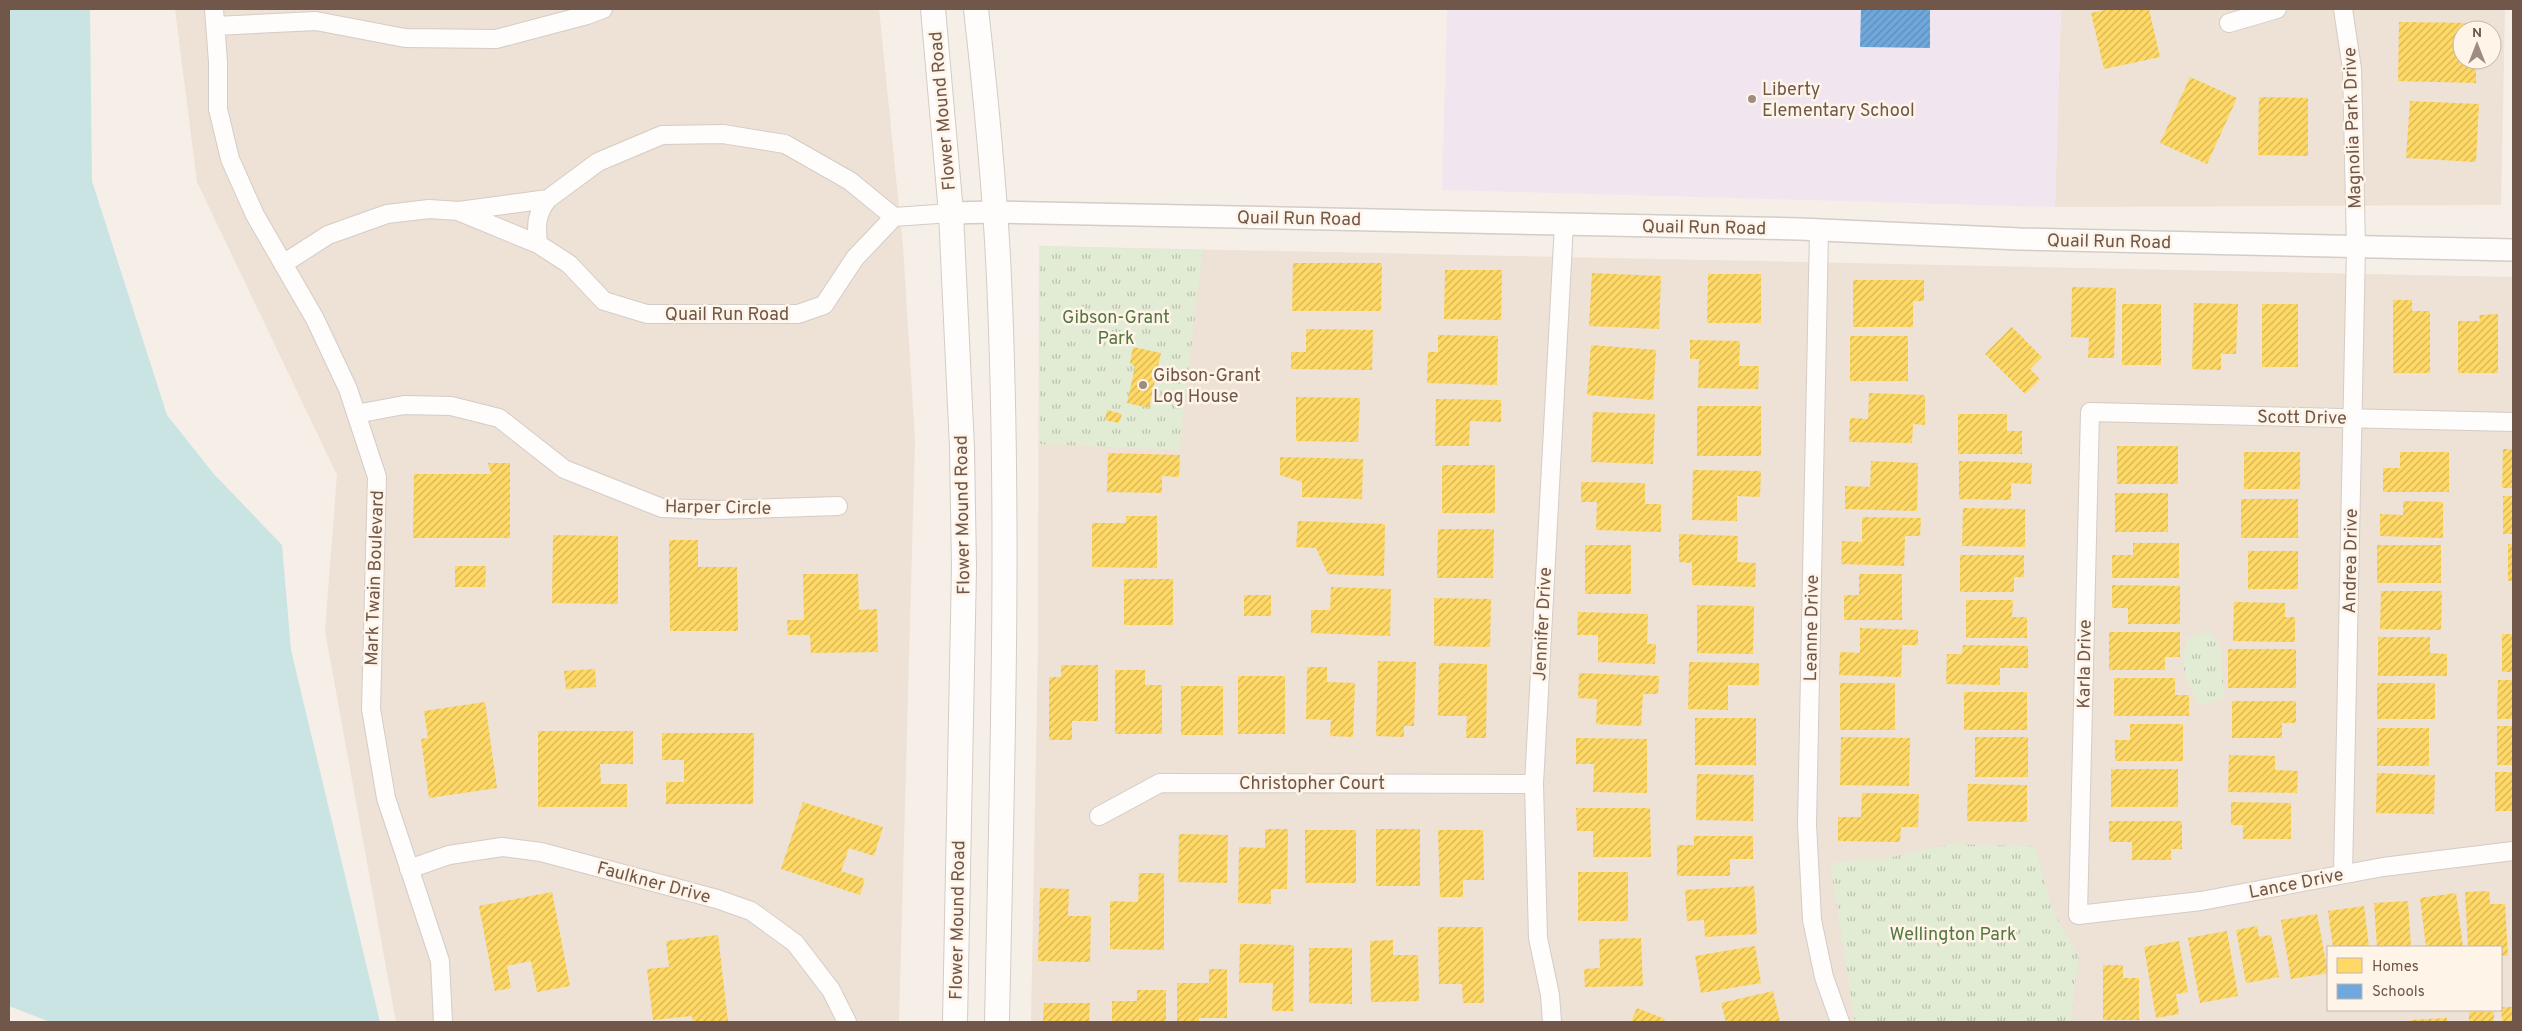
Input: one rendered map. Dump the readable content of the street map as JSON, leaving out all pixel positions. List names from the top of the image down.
{
  "streets": {
    "main road": ["Flower Mound Road"],
    "street": [
      "Magnolia Park Drive",
      "Quail Run Road",
      "Scott Drive",
      "Harper Circle",
      "Andrea Drive",
      "Mark Twain Boulevard",
      "Jennifer Drive",
      "Leanne Drive",
      "Karla Drive",
      "Christopher Court",
      "Faulkner Drive",
      "Lance Drive"
    ]
  },
  "crossings": [
    ["Flower Mound Road", "Quail Run Road"],
    ["Magnolia Park Drive", "Quail Run Road"],
    ["Magnolia Park Drive", "Andrea Drive"],
    ["Quail Run Road", "Andrea Drive"],
    ["Quail Run Road", "Mark Twain Boulevard"],
    ["Quail Run Road", "Jennifer Drive"],
    ["Quail Run Road", "Leanne Drive"],
    ["Scott Drive", "Andrea Drive"],
    ["Scott Drive", "Karla Drive"],
    ["Harper Circle", "Mark Twain Boulevard"],
    ["Andrea Drive", "Lance Drive"],
    ["Mark Twain Boulevard", "Faulkner Drive"],
    ["Jennifer Drive", "Christopher Court"],
    ["Karla Drive", "Lance Drive"]
  ],
  "parks": ["Gibson-Grant Park", "Wellington Park"],
  "places": ["Liberty Elementary School", "Gibson-Grant Log House"],
  "legend": ["Homes", "Schools"],
  "north": "top"
}
